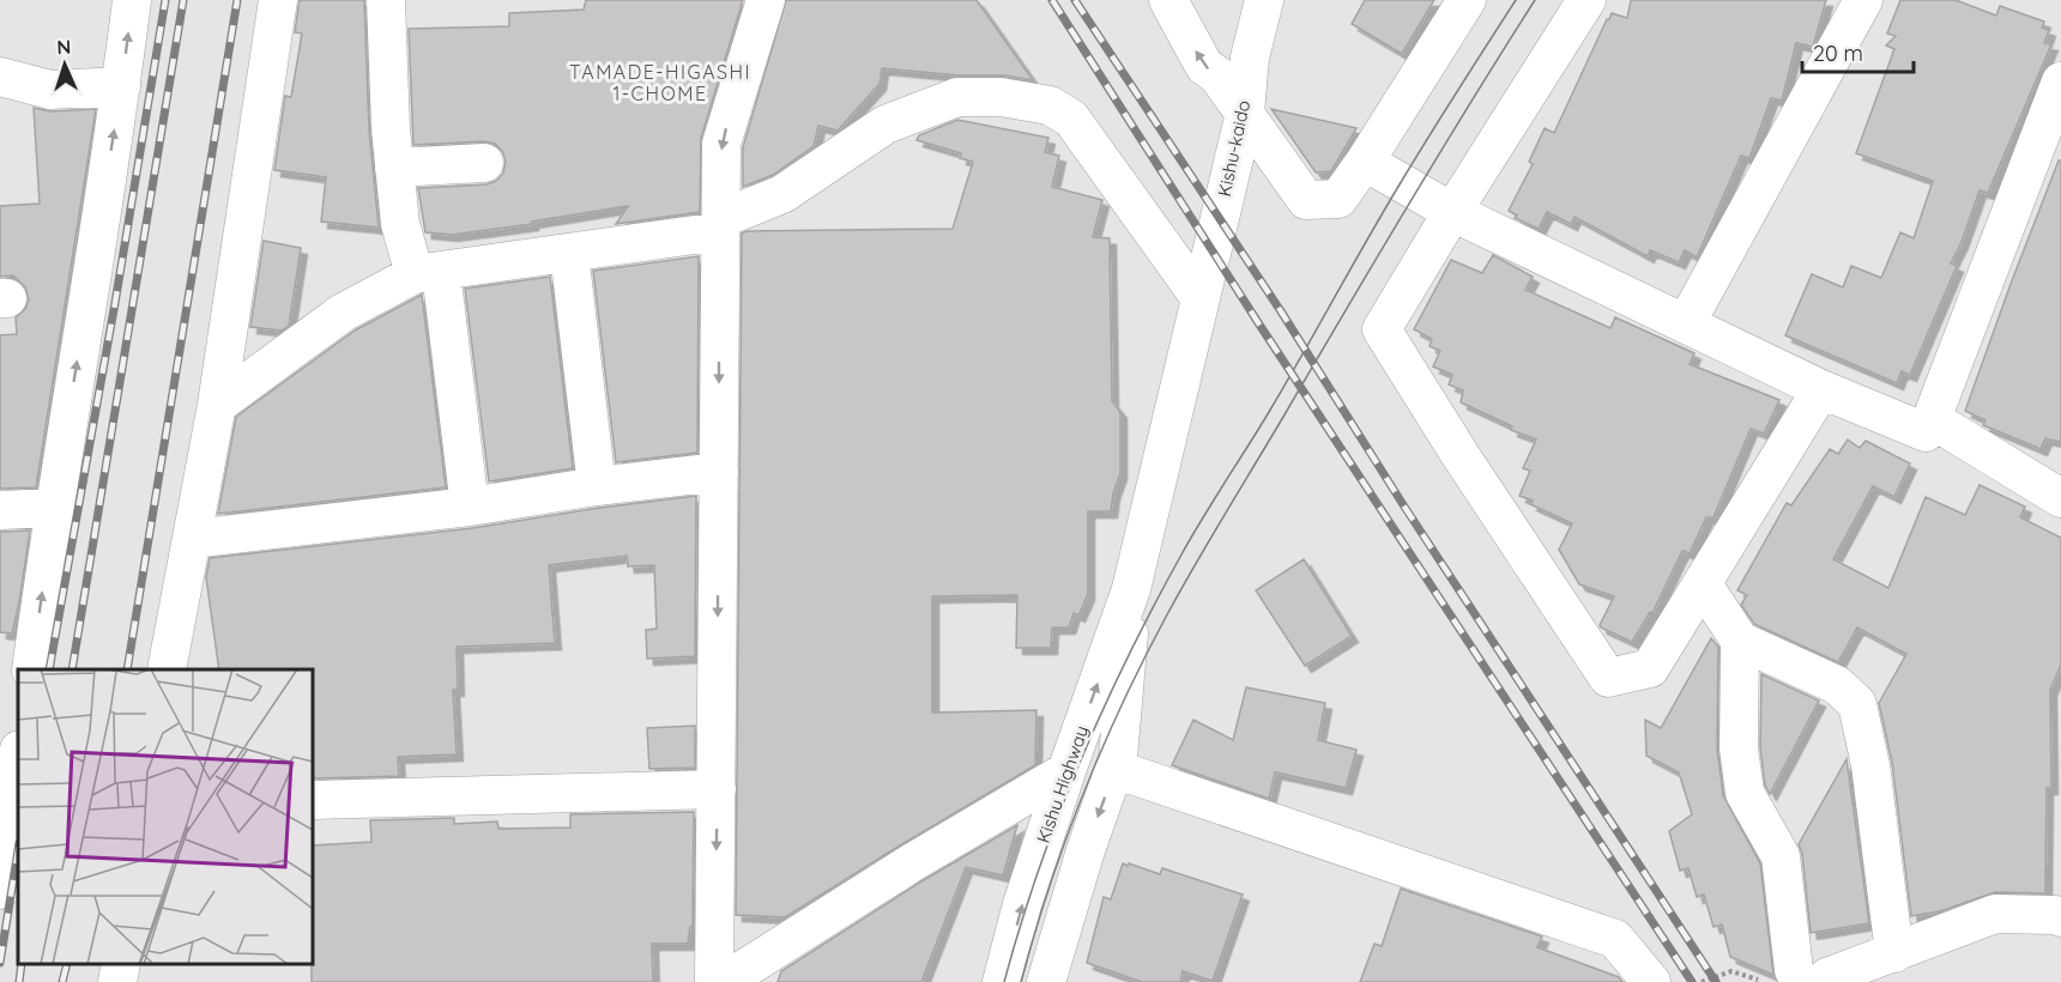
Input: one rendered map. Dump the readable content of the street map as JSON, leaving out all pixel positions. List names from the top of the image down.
{
  "streets": {
    "street": ["Kishu-kaido", "Kishu Highway"]
  },
  "crossings": [
    ["Kishu-kaido", "Kishu Highway"]
  ],
  "districts": ["TAMADE-HIGASHI 1-CHOME"],
  "scale_bar": "20 m",
  "north": "top"
}
